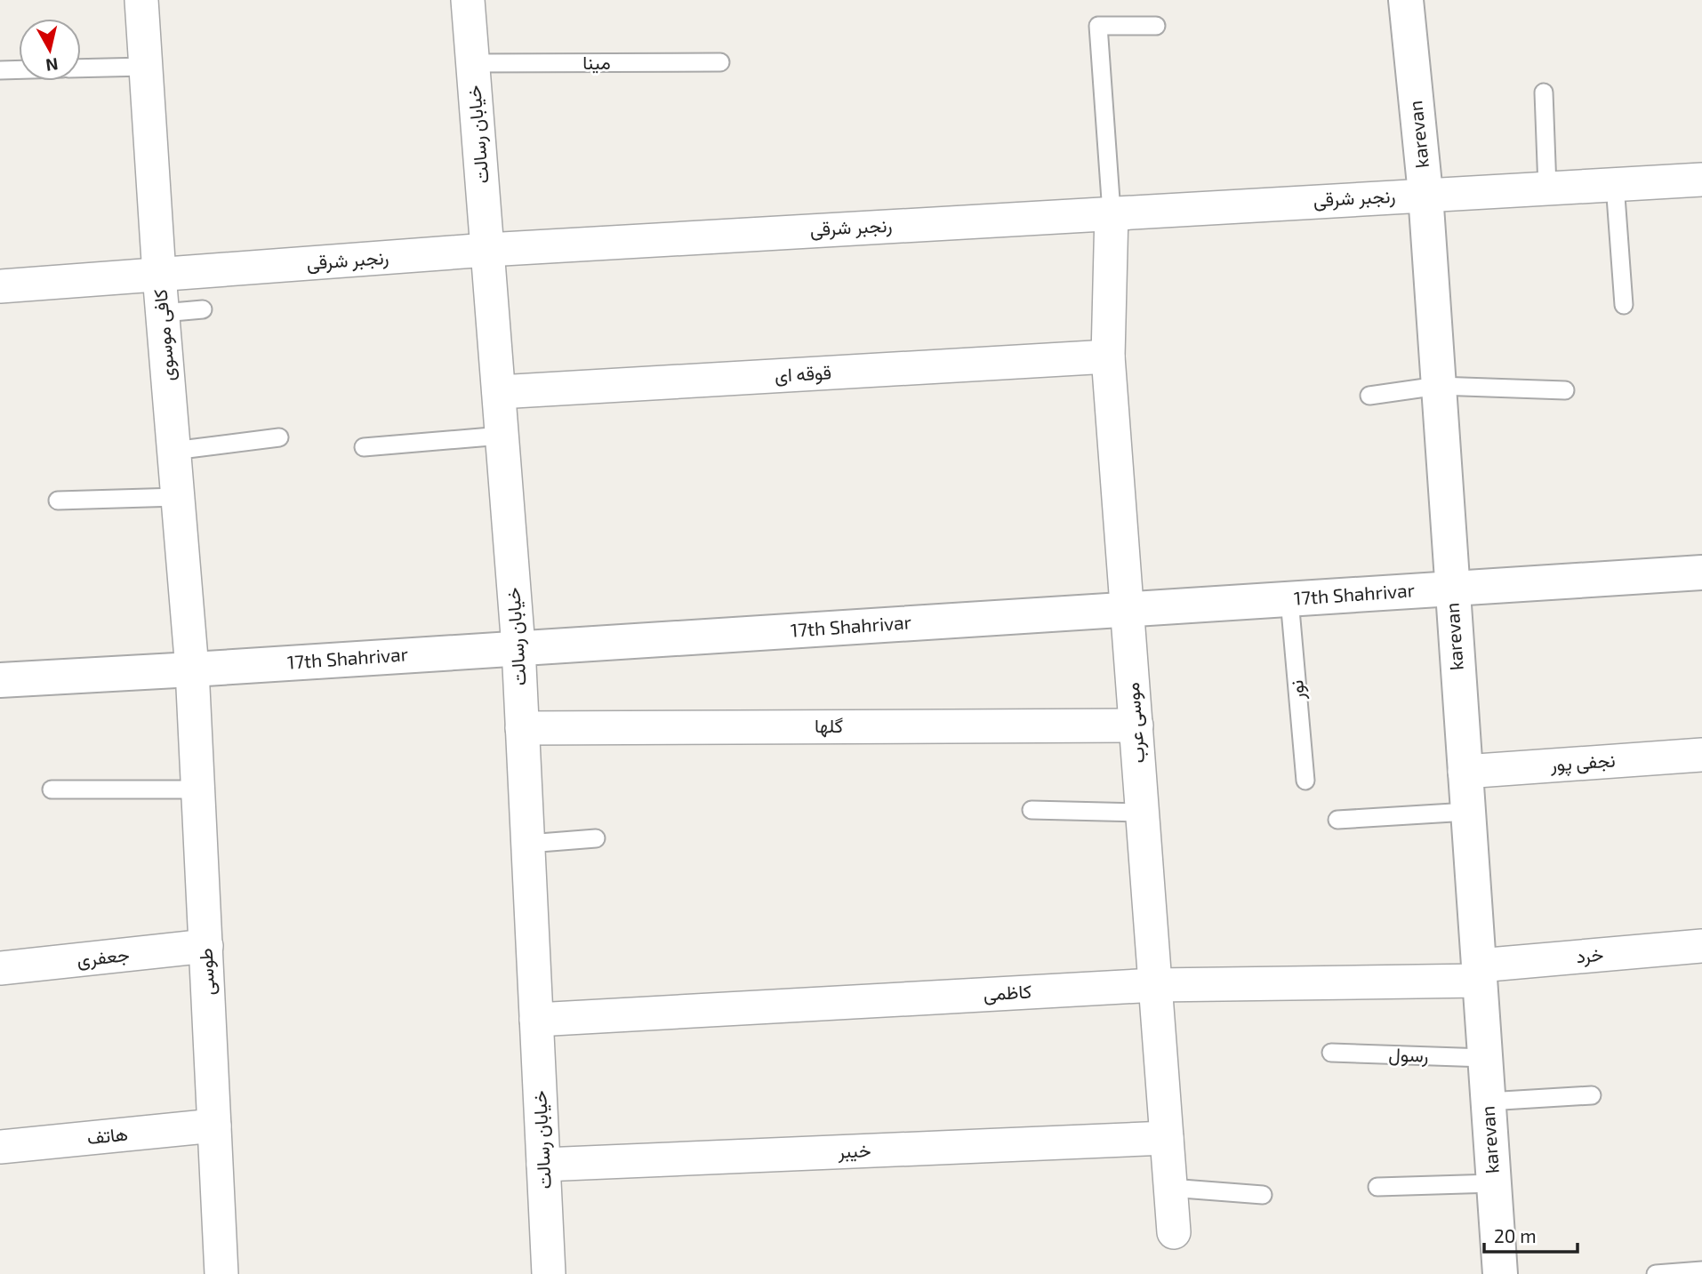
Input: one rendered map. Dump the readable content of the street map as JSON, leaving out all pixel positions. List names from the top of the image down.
{
  "streets": {
    "street": [
      "خیابان رسالت",
      "karevan",
      "رنجبر شرقی",
      "کافی موسوی",
      "قوقه ای",
      "17th Shahrivar",
      "موسی عرب",
      "گلها",
      "نجفی پور",
      "خرد",
      "جعفری",
      "طوسی",
      "کاظمی",
      "هاتف",
      "خیبر"
    ],
    "lane": ["مینا", "نور", "رسول"]
  },
  "crossings": [
    ["مینا", "خیابان رسالت"],
    ["خیابان رسالت", "رنجبر شرقی"],
    ["خیابان رسالت", "قوقه ای"],
    ["خیابان رسالت", "17th Shahrivar"],
    ["خیابان رسالت", "گلها"],
    ["خیابان رسالت", "کاظمی"],
    ["خیابان رسالت", "خیبر"],
    ["karevan", "رنجبر شرقی"],
    ["karevan", "17th Shahrivar"],
    ["karevan", "نجفی پور"],
    ["karevan", "خرد"],
    ["karevan", "کاظمی"],
    ["karevan", "رسول"],
    ["رنجبر شرقی", "کافی موسوی"],
    ["رنجبر شرقی", "موسی عرب"],
    ["کافی موسوی", "17th Shahrivar"],
    ["کافی موسوی", "طوسی"],
    ["قوقه ای", "موسی عرب"],
    ["17th Shahrivar", "نور"],
    ["17th Shahrivar", "موسی عرب"],
    ["17th Shahrivar", "طوسی"],
    ["موسی عرب", "گلها"],
    ["موسی عرب", "کاظمی"],
    ["موسی عرب", "خیبر"],
    ["خرد", "کاظمی"],
    ["جعفری", "طوسی"],
    ["طوسی", "هاتف"]
  ],
  "scale_bar": "20 m",
  "north": "bottom"
}
